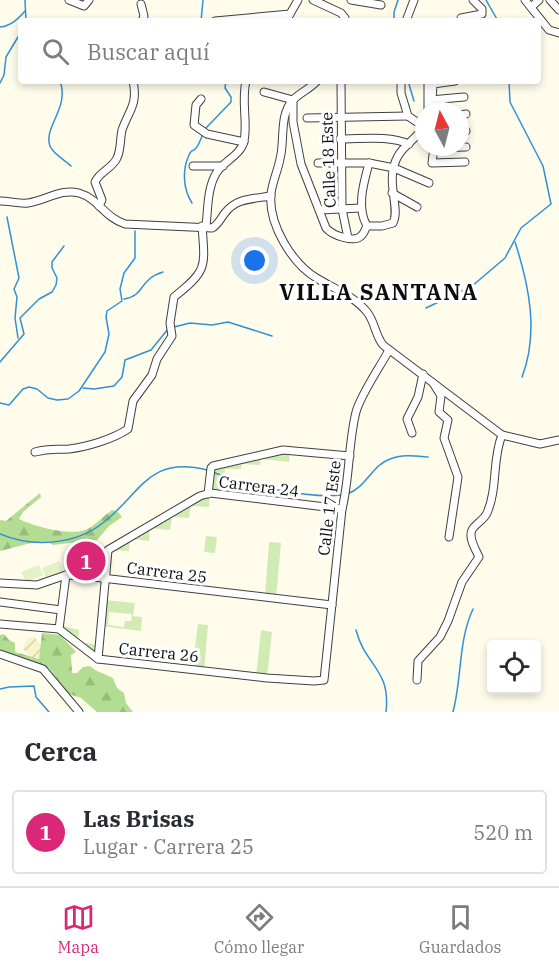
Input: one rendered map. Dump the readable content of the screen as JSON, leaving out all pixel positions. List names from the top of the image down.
{
  "streets": {
    "street": [
      "Calle 18 Este",
      "Carrera 24",
      "Calle 17 Este",
      "Carrera 25",
      "Carrera 26"
    ]
  },
  "crossings": [
    ["Carrera 24", "Calle 17 Este"],
    ["Calle 17 Este", "Carrera 25"],
    ["Calle 17 Este", "Carrera 26"]
  ],
  "districts": ["VILLA SANTANA"],
  "north": "top",
  "page": {
    "search": "Buscar aquí",
    "pins": "1",
    "heading": "Cerca",
    "list": [
      {
        "mark": "1",
        "name": "Las Brisas",
        "note": "Lugar · Carrera 25",
        "value": "520 m"
      }
    ],
    "nav": ["Mapa", "Cómo llegar", "Guardados"]
  }
}
